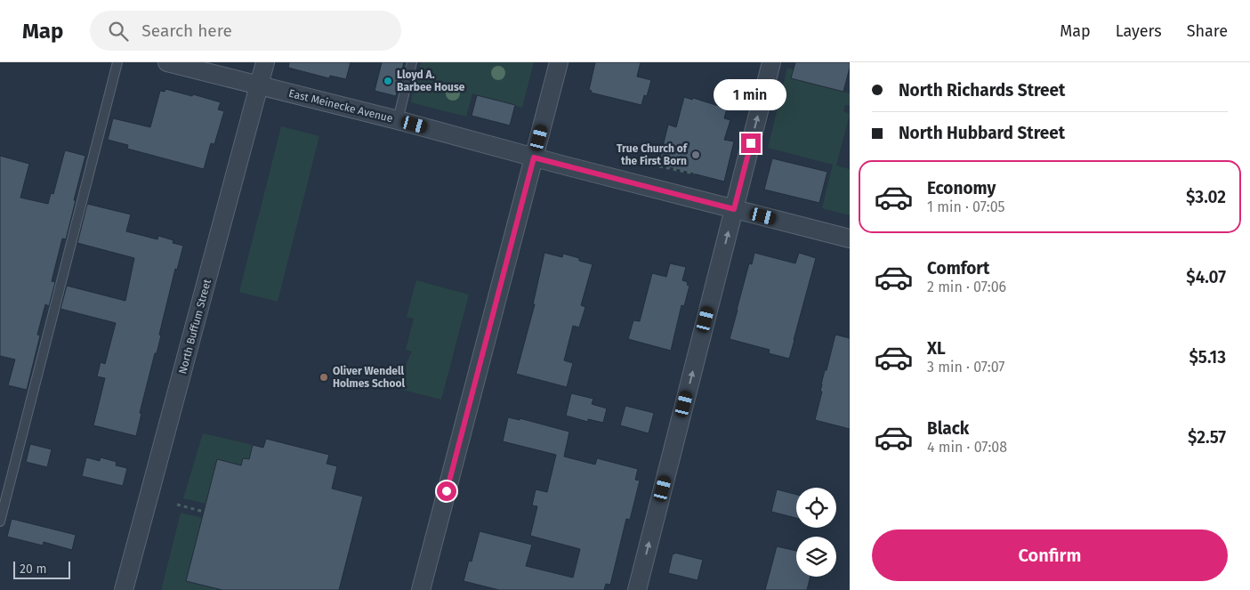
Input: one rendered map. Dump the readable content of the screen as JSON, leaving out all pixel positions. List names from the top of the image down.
{
  "streets": {
    "street": ["East Meinecke Avenue", "North Buffum Street"]
  },
  "crossings": [
    ["East Meinecke Avenue", "North Buffum Street"]
  ],
  "places": ["Lloyd A. Barbee House", "True Church of the First Born", "Oliver Wendell Holmes School"],
  "scale_bar": "20 m",
  "page": {
    "header": "Map",
    "search": "Search here",
    "nav": ["Map", "Layers", "Share"],
    "banner": ["North Richards Street", "North Hubbard Street"],
    "bubble": "1 min",
    "list": [
      {
        "name": "Economy",
        "note": "1 min · 07:05",
        "value": "$3.02"
      },
      {
        "name": "Comfort",
        "note": "2 min · 07:06",
        "value": "$4.07"
      },
      {
        "name": "XL",
        "note": "3 min · 07:07",
        "value": "$5.13"
      },
      {
        "name": "Black",
        "note": "4 min · 07:08",
        "value": "$2.57"
      }
    ],
    "buttons": "Confirm",
    "scale": "20 m"
  }
}
